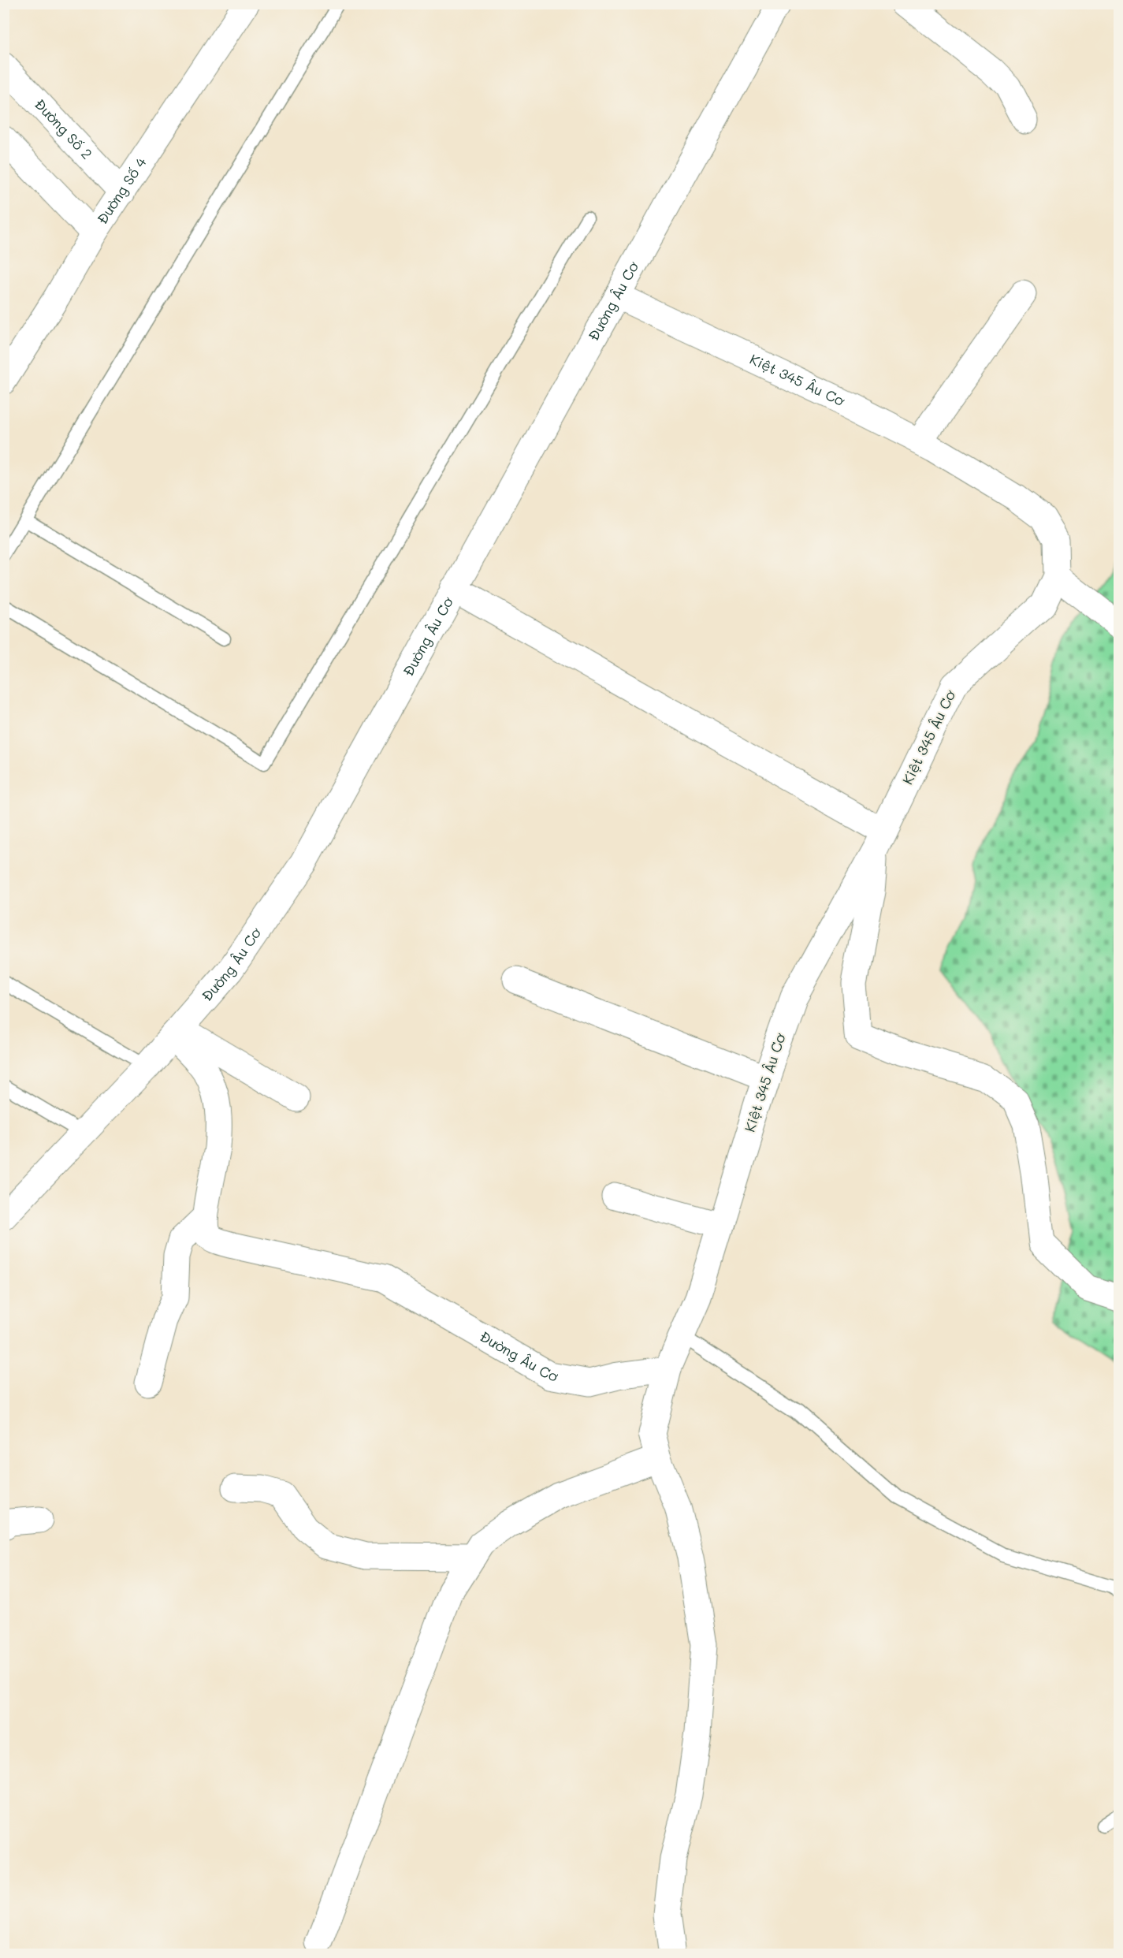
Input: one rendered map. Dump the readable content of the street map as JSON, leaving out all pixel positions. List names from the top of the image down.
{
  "streets": {
    "street": [
      "Đường Số 2",
      "Đường Số 4",
      "Đường Âu Cơ",
      "Kiệt 345 Âu Cơ"
    ]
  },
  "crossings": [
    ["Đường Số 2", "Đường Số 4"],
    ["Đường Âu Cơ", "Kiệt 345 Âu Cơ"]
  ]
}
